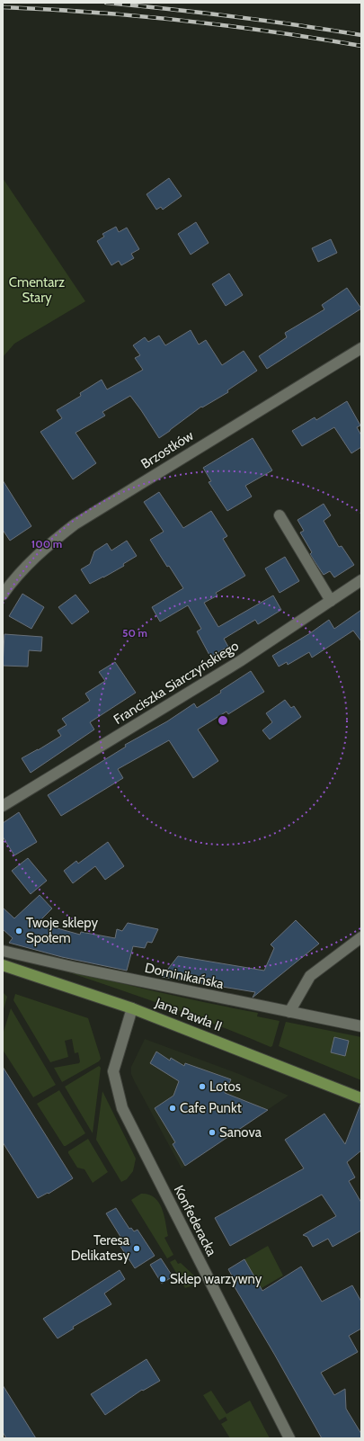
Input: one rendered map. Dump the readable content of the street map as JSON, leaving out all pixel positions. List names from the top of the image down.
{
  "streets": {
    "main road": ["Jana Pawła II"],
    "street": [
      "Brzostków",
      "Franciszka Siarczyńskiego",
      "Dominikańska",
      "Konfederacka"
    ]
  },
  "crossings": [
    ["Jana Pawła II", "Konfederacka"]
  ],
  "parks": ["Cmentarz Stary"],
  "places": [
    "Twoje sklepy Społem",
    "Lotos",
    "Cafe Punkt",
    "Sanova",
    "Teresa Delikatesy",
    "Sklep warzywny"
  ],
  "rings": ["100 m", "50 m"]
}
